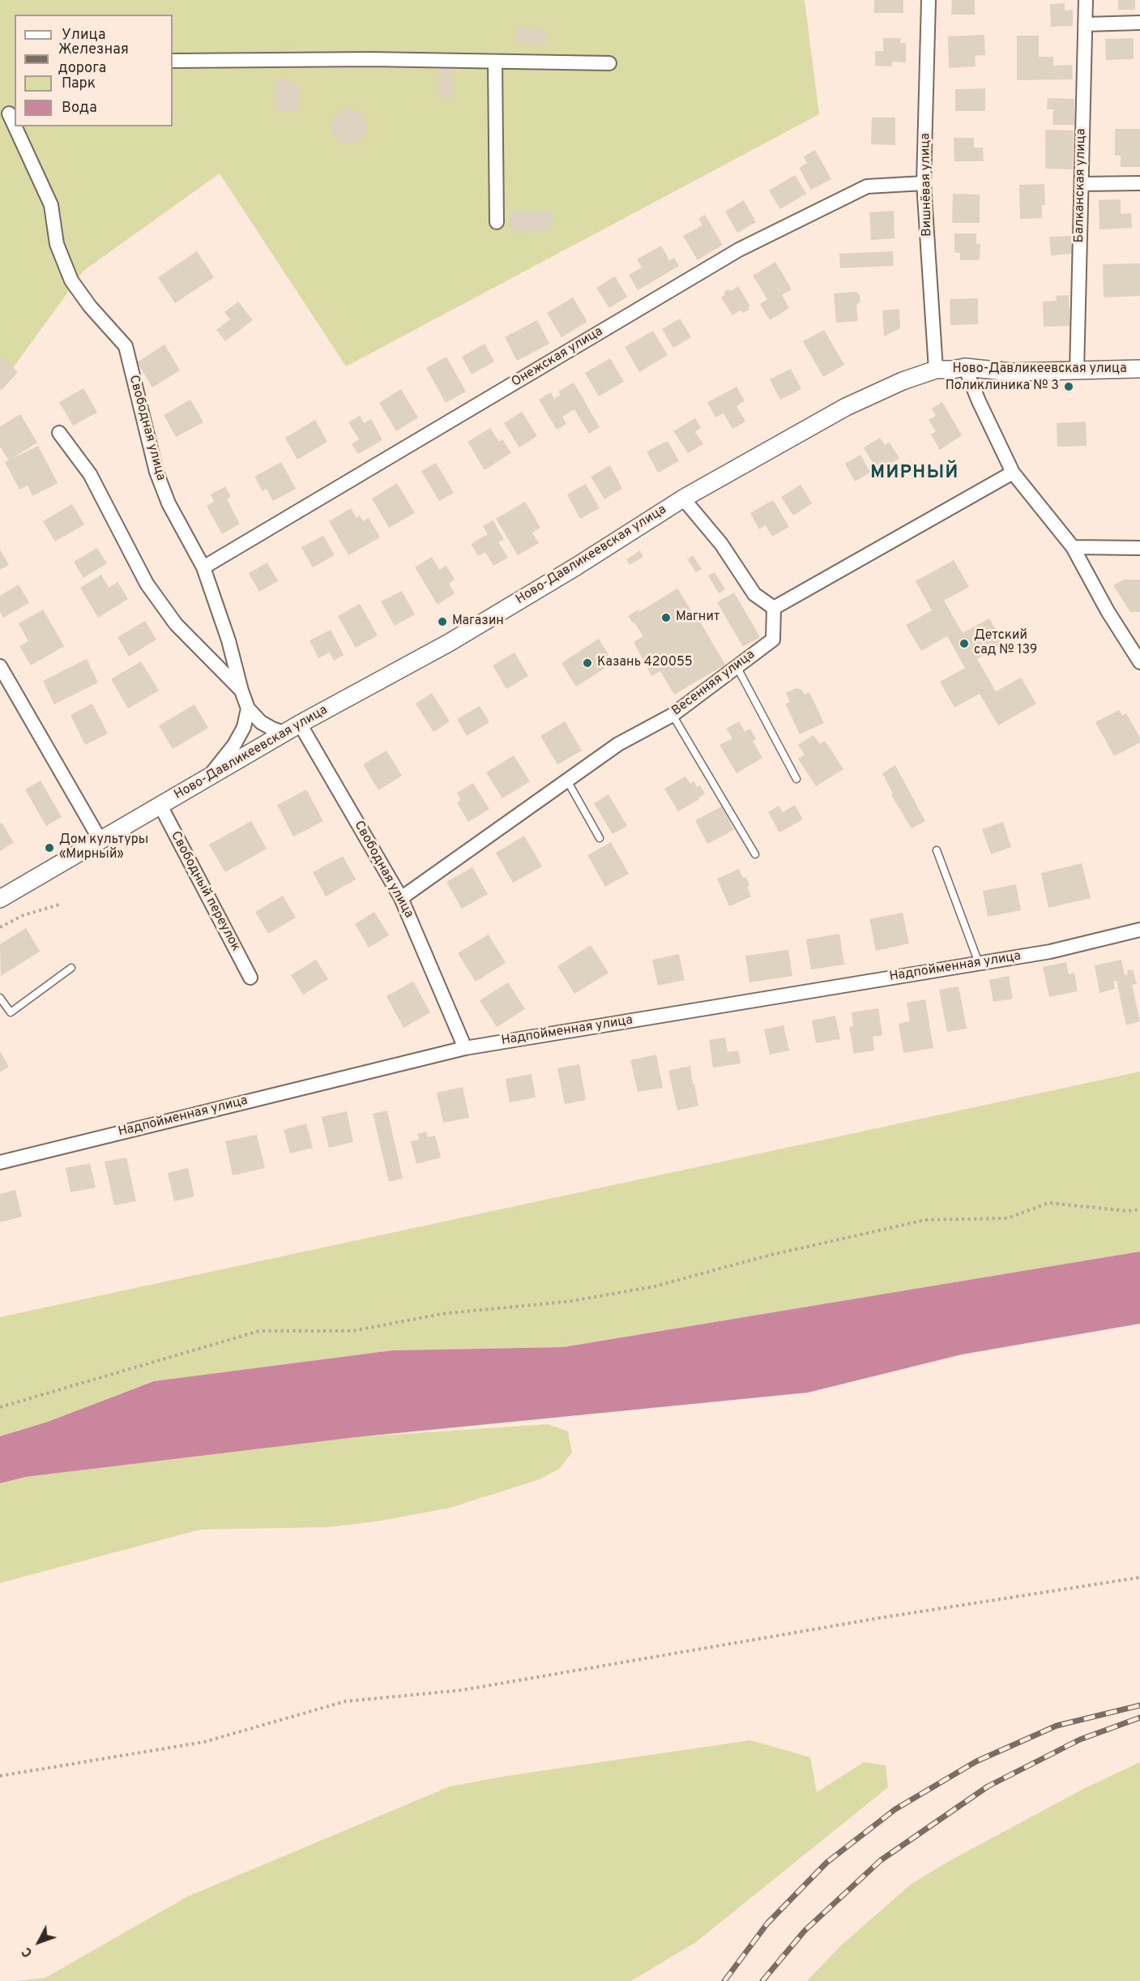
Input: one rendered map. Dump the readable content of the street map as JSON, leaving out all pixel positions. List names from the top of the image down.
{
  "streets": {
    "street": [
      "Вишнёвая улица",
      "Балканская улица",
      "Онежская улица",
      "Ново-Давликеевская улица",
      "Свободная улица",
      "Весенняя улица",
      "Свободный переулок",
      "Надпойменная улица"
    ]
  },
  "crossings": [
    ["Вишнёвая улица", "Онежская улица"],
    ["Вишнёвая улица", "Ново-Давликеевская улица"],
    ["Балканская улица", "Ново-Давликеевская улица"],
    ["Онежская улица", "Свободная улица"],
    ["Ново-Давликеевская улица", "Свободная улица"],
    ["Ново-Давликеевская улица", "Свободный переулок"],
    ["Свободная улица", "Весенняя улица"],
    ["Свободная улица", "Надпойменная улица"]
  ],
  "districts": ["МИРНЫЙ"],
  "places": [
    "Поликлиника № 3",
    "Магнит",
    "Магазин",
    "Детский сад № 139",
    "Казань 420055",
    "Дом культуры «Мирный»"
  ],
  "legend": [
    "Улица",
    "Железная дорога",
    "Парк",
    "Вода"
  ],
  "north": "bottom left"
}
